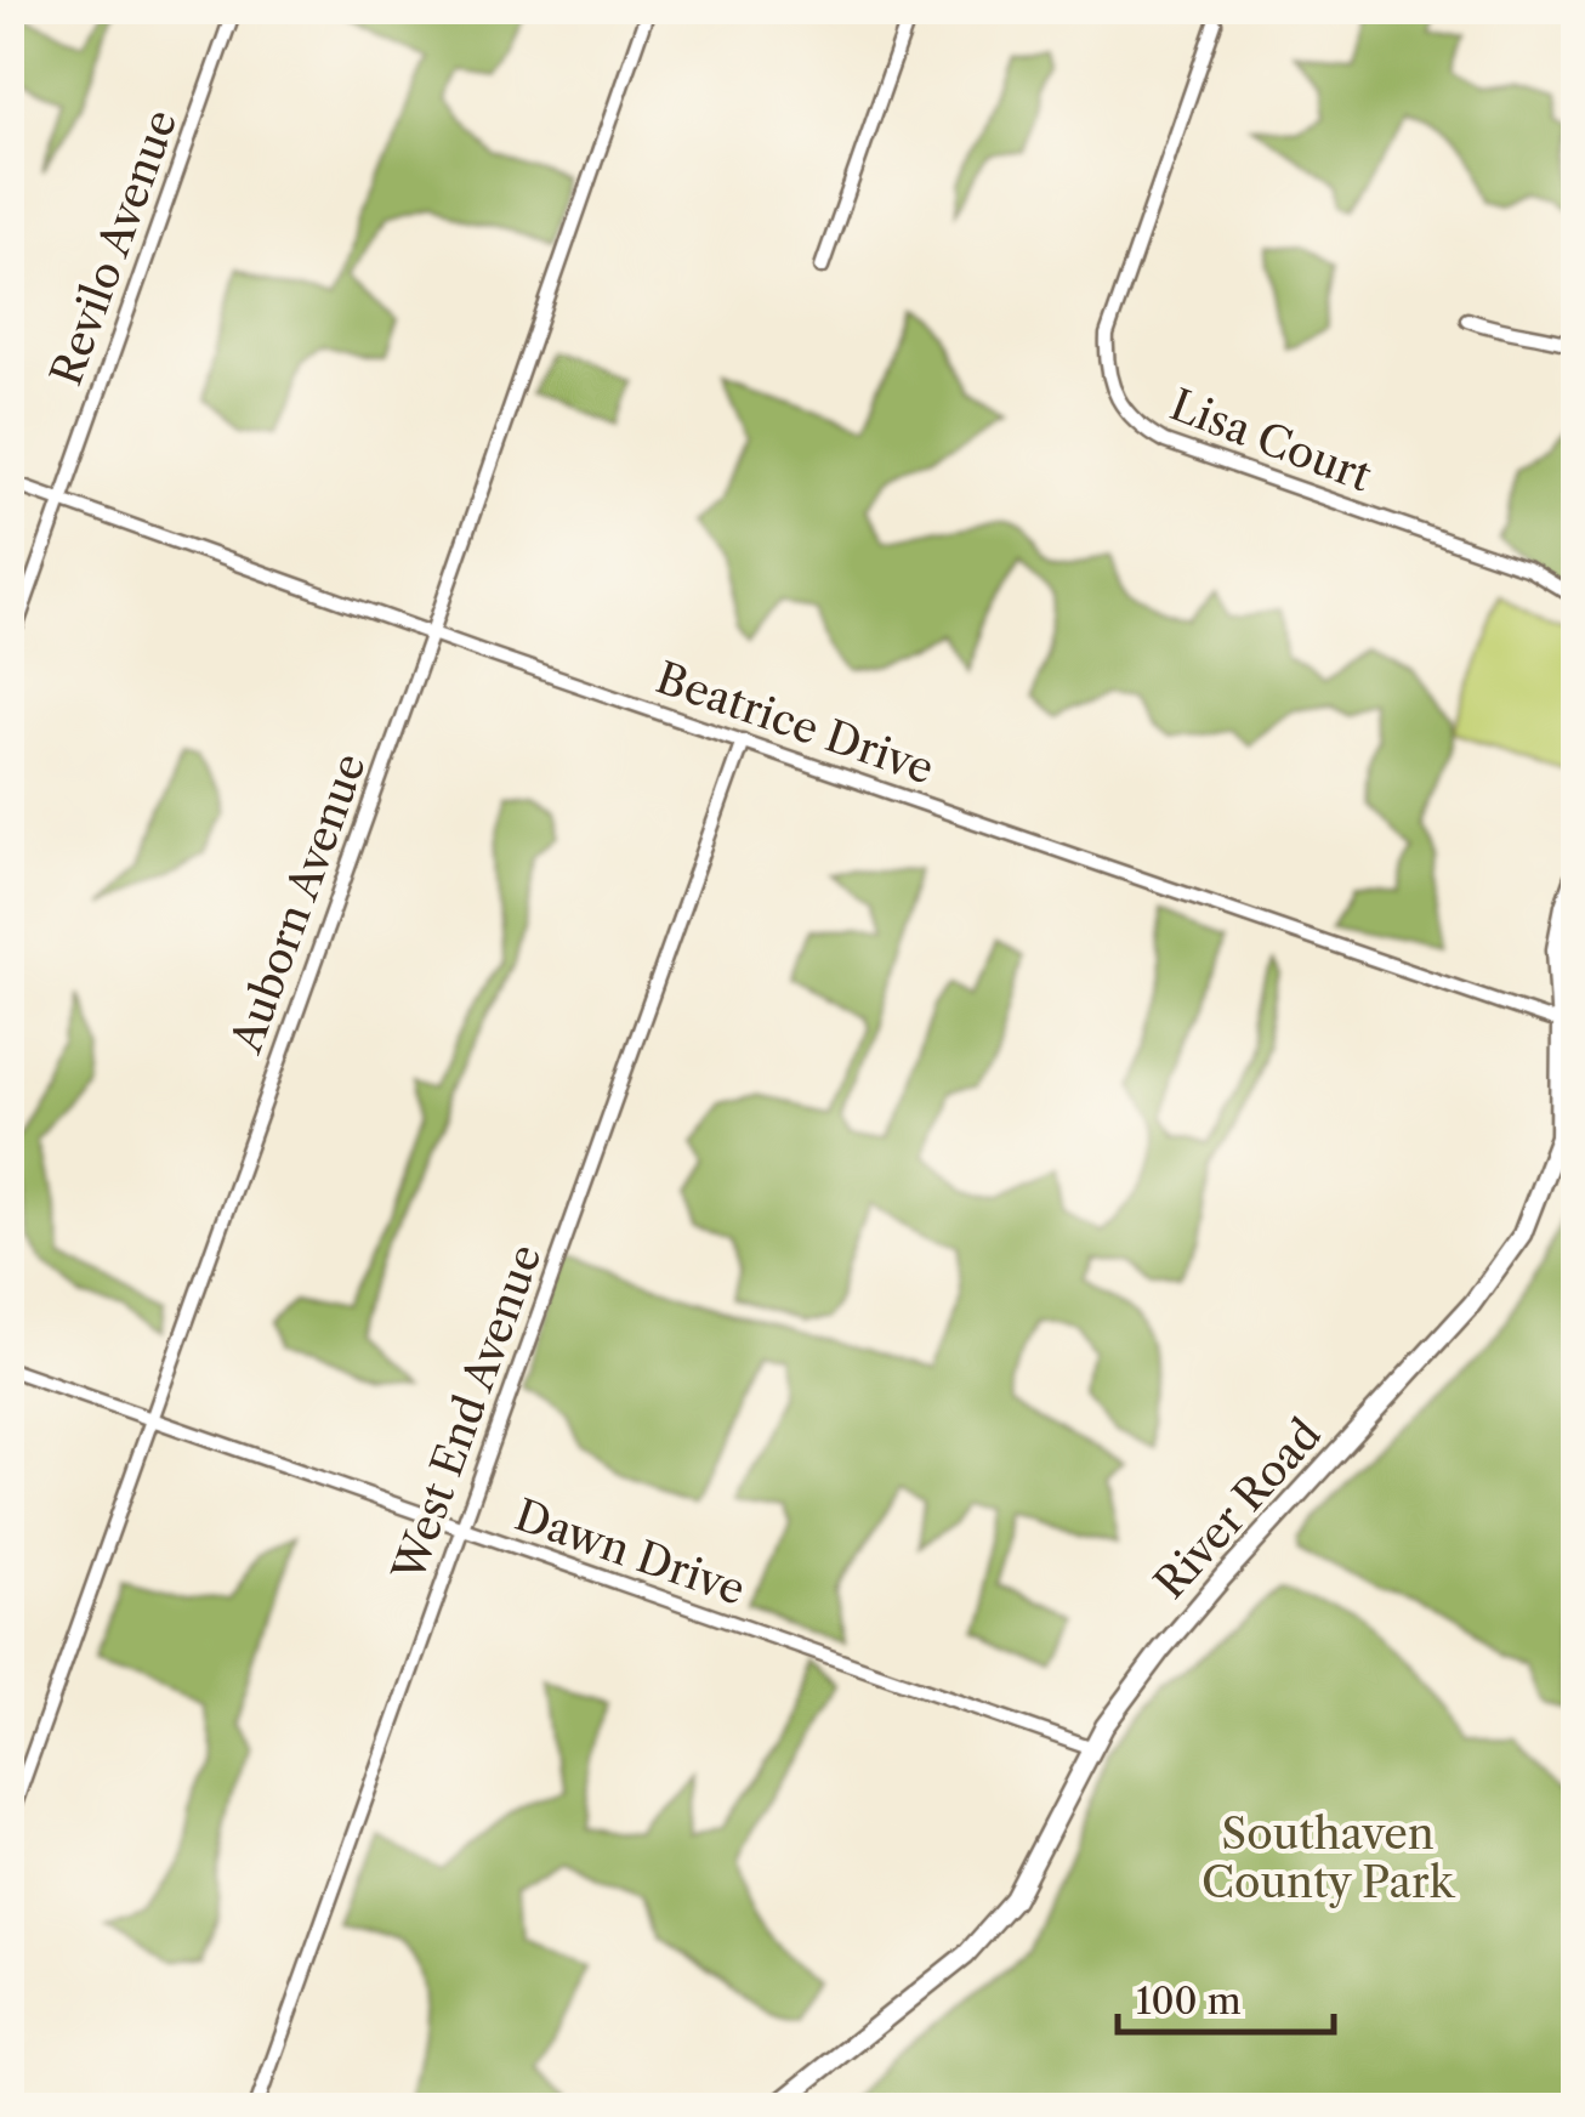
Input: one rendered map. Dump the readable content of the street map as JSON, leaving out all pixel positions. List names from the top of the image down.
{
  "streets": {
    "street": [
      "Revilo Avenue",
      "Lisa Court",
      "Beatrice Drive",
      "Auborn Avenue",
      "West End Avenue",
      "River Road",
      "Dawn Drive"
    ]
  },
  "crossings": [
    ["Revilo Avenue", "Beatrice Drive"],
    ["Beatrice Drive", "Auborn Avenue"],
    ["Beatrice Drive", "West End Avenue"],
    ["Beatrice Drive", "River Road"],
    ["Auborn Avenue", "Dawn Drive"],
    ["West End Avenue", "Dawn Drive"],
    ["River Road", "Dawn Drive"]
  ],
  "parks": ["Southaven County Park"],
  "scale_bar": "100 m"
}
